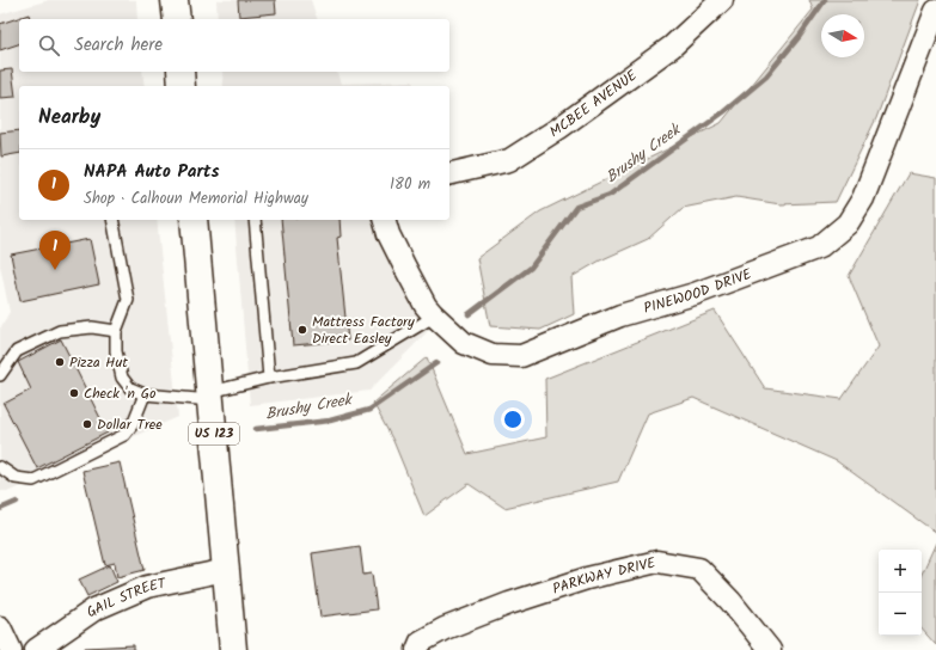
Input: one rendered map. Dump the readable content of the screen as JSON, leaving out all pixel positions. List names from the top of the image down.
{
  "streets": {
    "highway": ["US 123"],
    "street": [
      "MCBEE AVENUE",
      "PINEWOOD DRIVE",
      "PARKWAY DRIVE",
      "GAIL STREET"
    ]
  },
  "crossings": [
    ["US 123", "GAIL STREET"]
  ],
  "water": ["Brushy Creek"],
  "places": [
    "Mattress Factory Direct Easley",
    "Pizza Hut",
    "Check 'n Go",
    "Dollar Tree"
  ],
  "north": "right",
  "page": {
    "search": "Search here",
    "heading": "Nearby",
    "list": [
      {
        "mark": "1",
        "name": "NAPA Auto Parts",
        "note": "Shop · Calhoun Memorial Highway",
        "value": "180 m"
      }
    ],
    "pins": "1",
    "map_buttons": ["+", "−"]
  }
}
